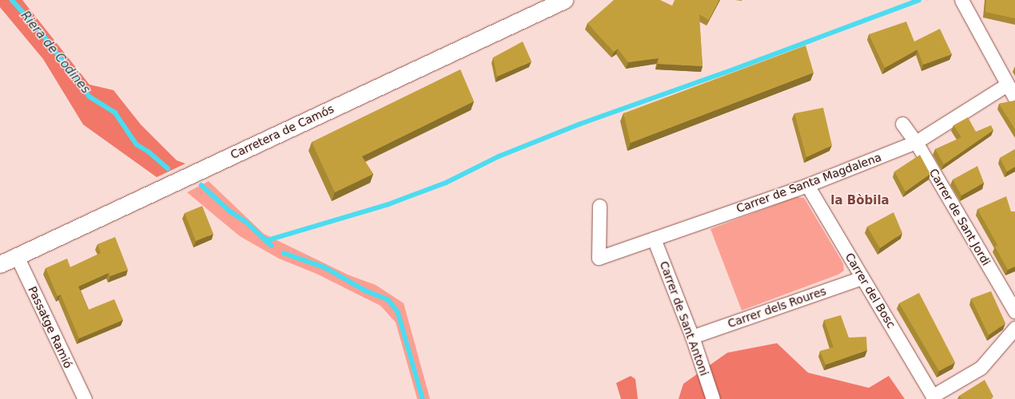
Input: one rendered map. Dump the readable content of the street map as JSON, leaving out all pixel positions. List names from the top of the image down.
{
  "streets": {
    "street": [
      "Carretera de Camós",
      "Carrer de Santa Magdalena",
      "Carrer de Sant Jordi",
      "Carrer del Bosc",
      "Carrer dels Roures",
      "Carrer de Sant Antoni",
      "Passatge Ramió"
    ]
  },
  "crossings": [
    ["Carretera de Camós", "Passatge Ramió"],
    ["Carrer de Santa Magdalena", "Carrer de Sant Jordi"],
    ["Carrer de Santa Magdalena", "Carrer del Bosc"],
    ["Carrer de Santa Magdalena", "Carrer de Sant Antoni"],
    ["Carrer del Bosc", "Carrer dels Roures"],
    ["Carrer dels Roures", "Carrer de Sant Antoni"]
  ],
  "districts": ["la Bòbila"],
  "water": ["Riera de Codines"]
}
